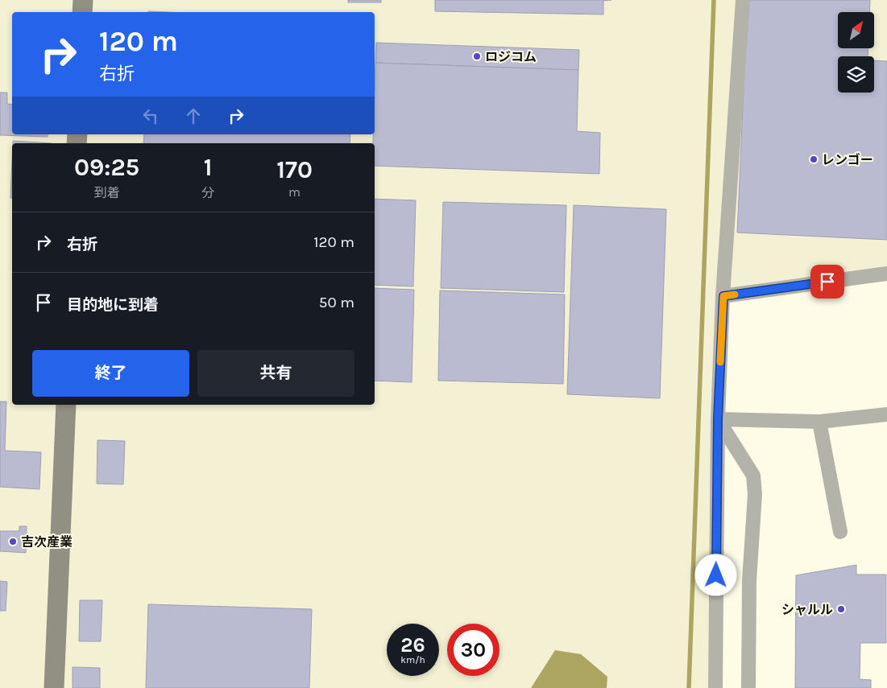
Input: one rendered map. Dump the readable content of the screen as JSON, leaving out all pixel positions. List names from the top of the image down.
{
  "places": [
    "ロジコム",
    "レンゴー",
    "吉次産業",
    "シャルル"
  ],
  "north": "top right",
  "page": {
    "turn": ["120 m", "右折"],
    "eta": [
      "09:25",
      "到着",
      "1",
      "分",
      "170",
      "m"
    ],
    "list": [
      {
        "name": "右折",
        "value": "120 m"
      },
      {
        "name": "目的地に到着",
        "value": "50 m"
      }
    ],
    "buttons": ["終了", "共有"],
    "speed": "26 km/h",
    "limit": "30"
  }
}
